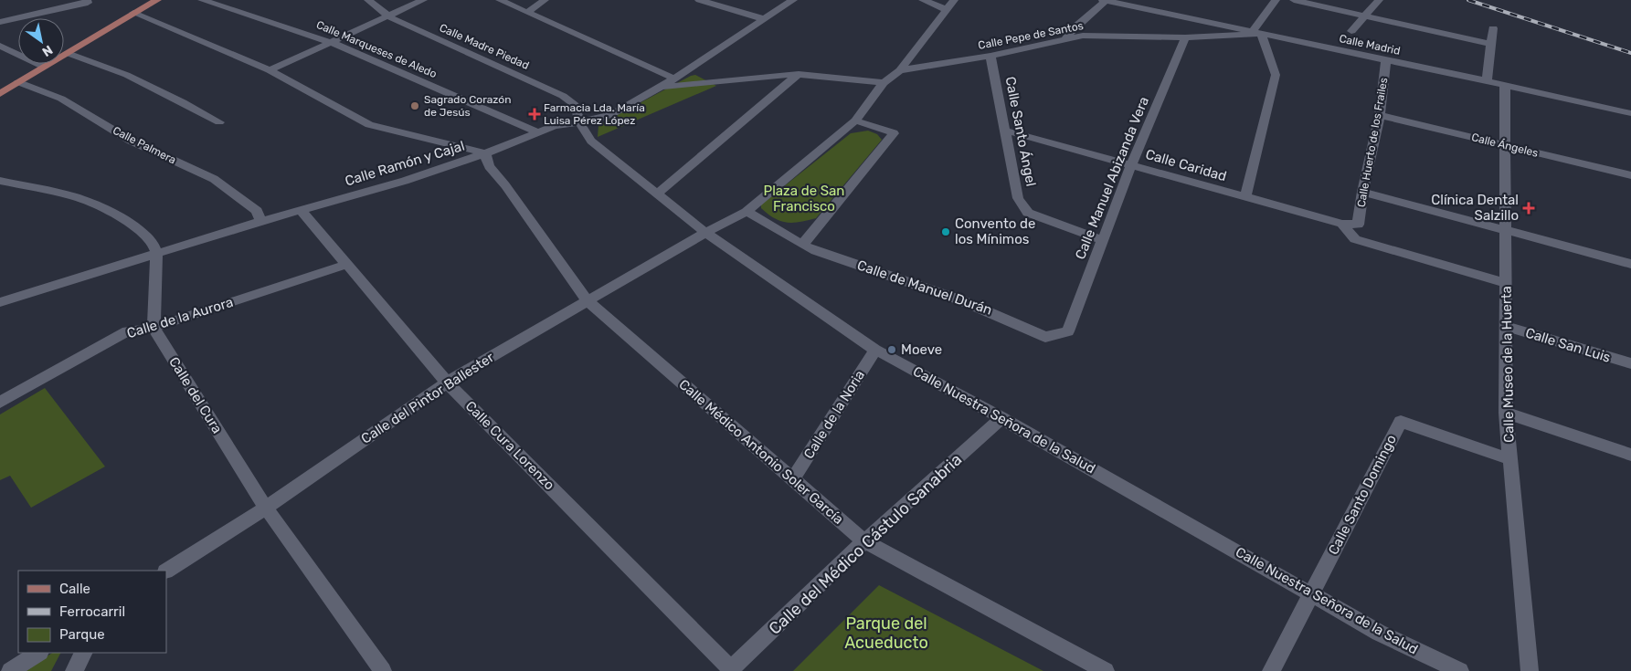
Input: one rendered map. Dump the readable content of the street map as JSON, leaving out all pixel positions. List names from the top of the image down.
{
  "streets": {
    "street": [
      "Calle Pepe de Santos",
      "Calle Madrid",
      "Calle Madre Piedad",
      "Calle Marqueses de Aledo",
      "Calle Santo Ángel",
      "Calle Huerto de los Frailes",
      "Calle Palmera",
      "Calle Ángeles",
      "Calle Ramón y Cajal",
      "Calle Caridad",
      "Calle Manuel Abizanda Vera",
      "Calle de Manuel Durán",
      "Calle de la Aurora",
      "Calle San Luis",
      "Calle Museo de la Huerta",
      "Calle del Cura",
      "Calle del Pintor Ballester",
      "Calle de la Noria",
      "Calle Nuestra Señora de la Salud",
      "Calle Cura Lorenzo",
      "Calle Médico Antonio Soler García",
      "Calle Santo Domingo",
      "Calle del Médico Cástulo Sanabria"
    ]
  },
  "crossings": [
    ["Calle Pepe de Santos", "Calle Madrid"],
    ["Calle Pepe de Santos", "Calle Santo Ángel"],
    ["Calle Pepe de Santos", "Calle Manuel Abizanda Vera"],
    ["Calle Madrid", "Calle Huerto de los Frailes"],
    ["Calle Madrid", "Calle Museo de la Huerta"],
    ["Calle Madre Piedad", "Calle Ramón y Cajal"],
    ["Calle Madre Piedad", "Calle Nuestra Señora de la Salud"],
    ["Calle Marqueses de Aledo", "Calle Ramón y Cajal"],
    ["Calle Santo Ángel", "Calle Caridad"],
    ["Calle Santo Ángel", "Calle Manuel Abizanda Vera"],
    ["Calle Huerto de los Frailes", "Calle Ángeles"],
    ["Calle Huerto de los Frailes", "Calle Caridad"],
    ["Calle Palmera", "Calle Ramón y Cajal"],
    ["Calle Ángeles", "Calle Museo de la Huerta"],
    ["Calle Ramón y Cajal", "Calle Nuestra Señora de la Salud"],
    ["Calle Ramón y Cajal", "Calle Cura Lorenzo"],
    ["Calle Ramón y Cajal", "Calle Médico Antonio Soler García"],
    ["Calle Caridad", "Calle Manuel Abizanda Vera"],
    ["Calle Manuel Abizanda Vera", "Calle de Manuel Durán"],
    ["Calle de Manuel Durán", "Calle del Pintor Ballester"],
    ["Calle de la Aurora", "Calle del Cura"],
    ["Calle de la Aurora", "Calle Cura Lorenzo"],
    ["Calle San Luis", "Calle Museo de la Huerta"],
    ["Calle Museo de la Huerta", "Calle Santo Domingo"],
    ["Calle del Cura", "Calle del Pintor Ballester"],
    ["Calle del Pintor Ballester", "Calle Nuestra Señora de la Salud"],
    ["Calle del Pintor Ballester", "Calle Cura Lorenzo"],
    ["Calle del Pintor Ballester", "Calle Médico Antonio Soler García"],
    ["Calle de la Noria", "Calle Nuestra Señora de la Salud"],
    ["Calle de la Noria", "Calle Médico Antonio Soler García"],
    ["Calle Nuestra Señora de la Salud", "Calle Santo Domingo"],
    ["Calle Nuestra Señora de la Salud", "Calle del Médico Cástulo Sanabria"],
    ["Calle Cura Lorenzo", "Calle del Médico Cástulo Sanabria"],
    ["Calle Médico Antonio Soler García", "Calle del Médico Cástulo Sanabria"]
  ],
  "parks": ["Plaza de San Francisco", "Parque del Acueducto"],
  "places": {
    "other": ["Sagrado Corazón de Jesús", "Convento de los Mínimos", "Moeve"],
    "health": ["Farmacia Lda. María Luisa Pérez López", "Clínica Dental Salzillo"]
  },
  "legend": ["Calle", "Ferrocarril", "Parque"],
  "north": "bottom right"
}
